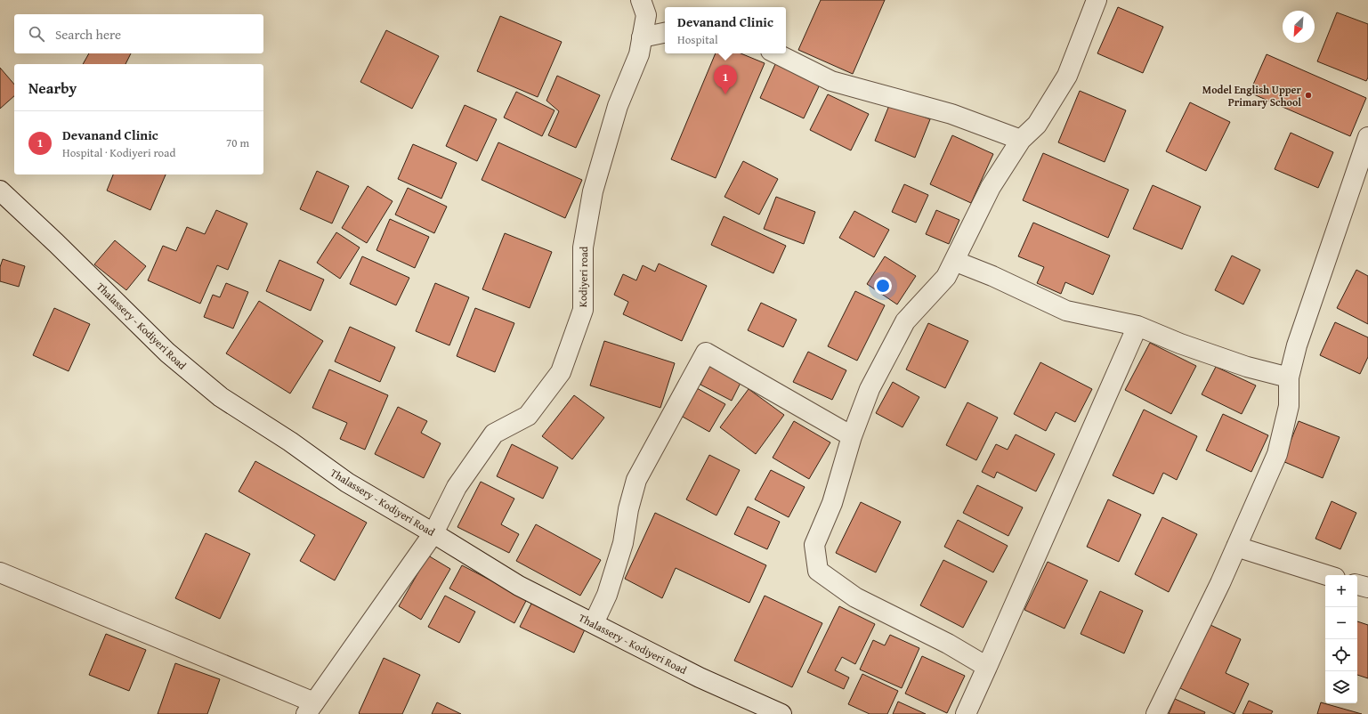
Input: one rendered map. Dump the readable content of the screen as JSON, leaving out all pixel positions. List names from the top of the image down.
{
  "streets": {
    "street": ["Kodiyeri road", "Thalassery - Kodiyeri Road"]
  },
  "crossings": [
    ["Kodiyeri road", "Thalassery - Kodiyeri Road"]
  ],
  "places": ["Model English Upper Primary School"],
  "north": "bottom left",
  "page": {
    "popup": ["Devanand Clinic", "Hospital"],
    "search": "Search here",
    "heading": "Nearby",
    "pins": "1",
    "list": [
      {
        "mark": "1",
        "name": "Devanand Clinic",
        "note": "Hospital · Kodiyeri road",
        "value": "70 m"
      }
    ],
    "map_buttons": ["+", "−"]
  }
}
